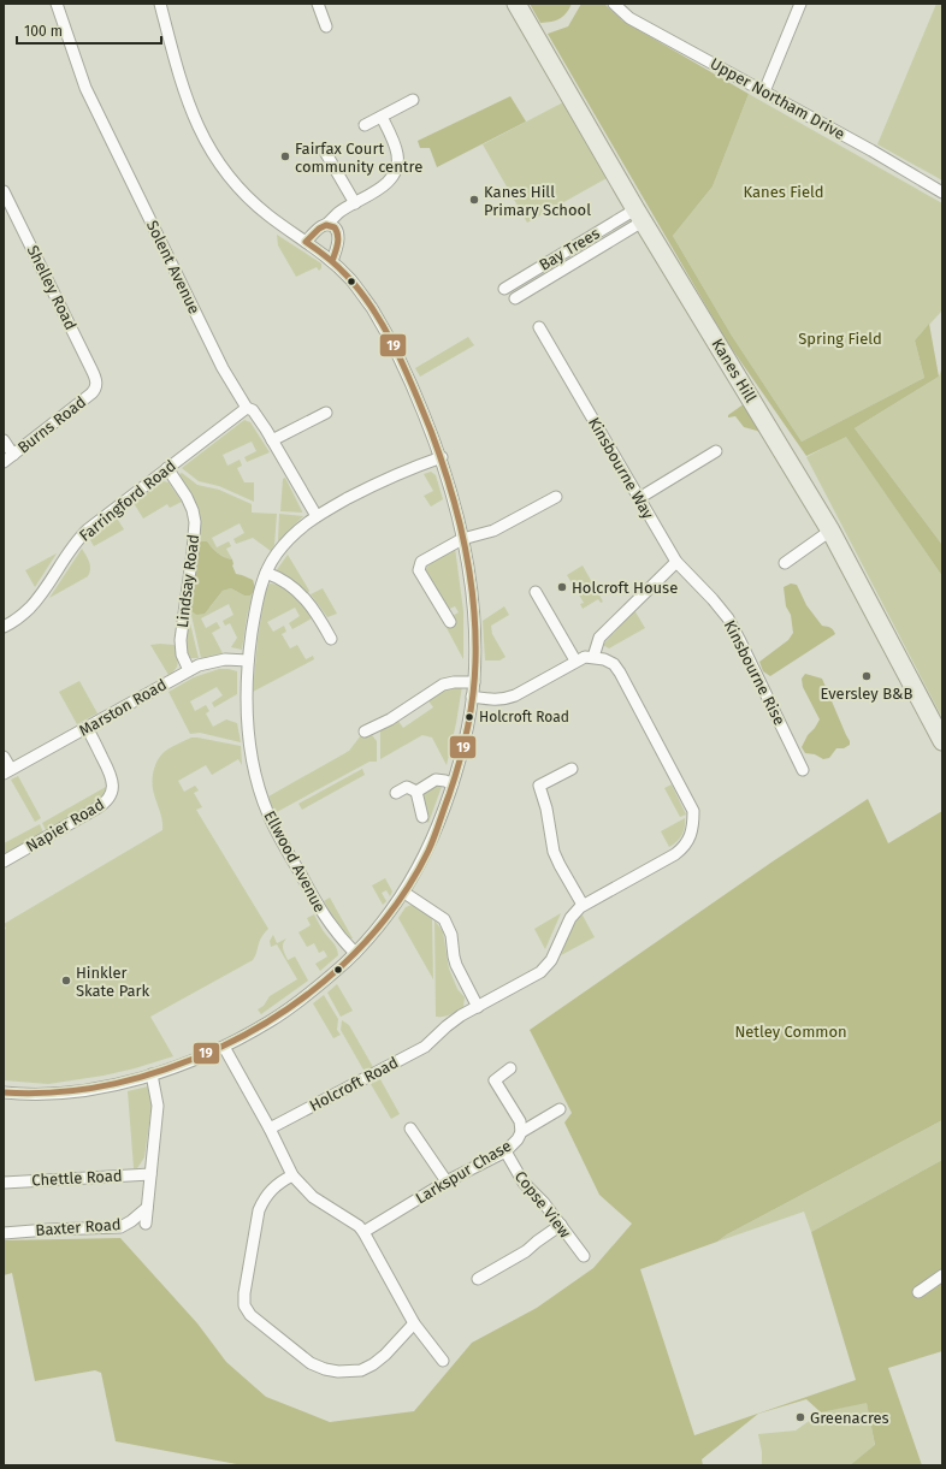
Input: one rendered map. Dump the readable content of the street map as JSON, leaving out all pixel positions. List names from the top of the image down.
{
  "streets": {
    "main road": ["Kanes Hill"],
    "street": [
      "Upper Northam Drive",
      "Bay Trees",
      "Solent Avenue",
      "Shelley Road",
      "Burns Road",
      "Kinsbourne Way",
      "Farringford Road",
      "Lindsay Road",
      "Kinsbourne Rise",
      "Marston Road",
      "Napier Road",
      "Ellwood Avenue",
      "Holcroft Road",
      "Larkspur Chase",
      "Chettle Road",
      "Copse View",
      "Baxter Road"
    ]
  },
  "crossings": [
    ["Bay Trees", "Kanes Hill"],
    ["Solent Avenue", "Farringford Road"],
    ["Solent Avenue", "Ellwood Avenue"],
    ["Shelley Road", "Burns Road"],
    ["Kinsbourne Way", "Kinsbourne Rise"],
    ["Farringford Road", "Lindsay Road"],
    ["Lindsay Road", "Marston Road"],
    ["Marston Road", "Napier Road"],
    ["Marston Road", "Ellwood Avenue"],
    ["Larkspur Chase", "Copse View"]
  ],
  "parks": ["Kanes Field", "Spring Field", "Netley Common"],
  "places": [
    "Fairfax Court community centre",
    "Kanes Hill Primary School",
    "Holcroft House",
    "Eversley B&B",
    "Holcroft Road",
    "Hinkler Skate Park",
    "Greenacres"
  ],
  "lines": ["transit line 19"],
  "scale_bar": "100 m"
}
